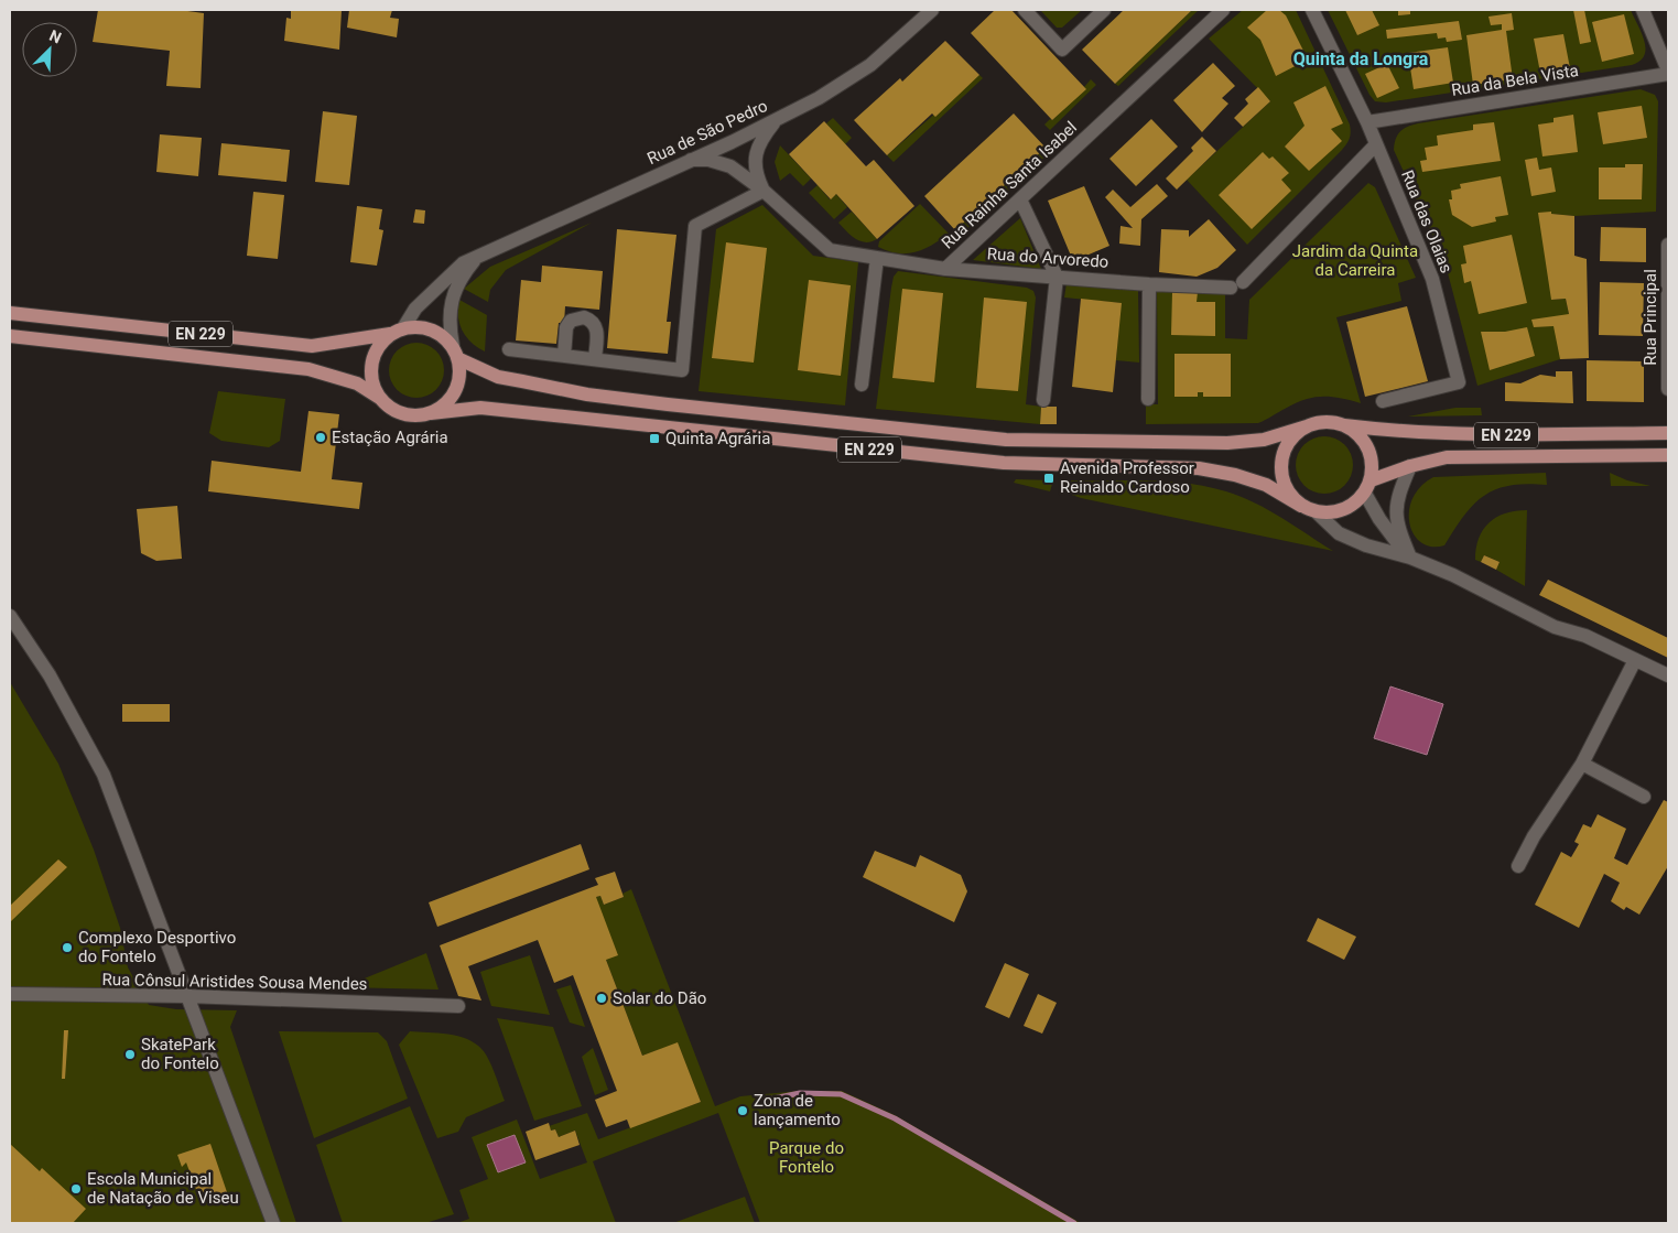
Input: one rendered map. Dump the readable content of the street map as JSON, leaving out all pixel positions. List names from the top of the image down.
{
  "streets": {
    "main road": ["EN 229"],
    "street": [
      "Rua da Bela Vista",
      "Rua de São Pedro",
      "Rua Rainha Santa Isabel",
      "Rua das Olaias",
      "Rua do Arvoredo",
      "Rua Principal",
      "Rua Cônsul Aristides Sousa Mendes"
    ]
  },
  "crossings": [
    ["Rua da Bela Vista", "Rua das Olaias"],
    ["Rua de São Pedro", "Rua Rainha Santa Isabel"],
    ["Rua de São Pedro", "EN 229"],
    ["Rua Rainha Santa Isabel", "Rua do Arvoredo"],
    ["Rua das Olaias", "Rua do Arvoredo"]
  ],
  "districts": ["Quinta da Longra"],
  "parks": ["Jardim da Quinta da Carreira", "Parque do Fontelo"],
  "places": {
    "other": [
      "Estação Agrária",
      "Complexo Desportivo do Fontelo",
      "Solar do Dão",
      "SkatePark do Fontelo",
      "Zona de lançamento",
      "Escola Municipal de Natação de Viseu"
    ],
    "transit": ["Quinta Agrária", "Avenida Professor Reinaldo Cardoso"]
  },
  "north": "top right"
}
